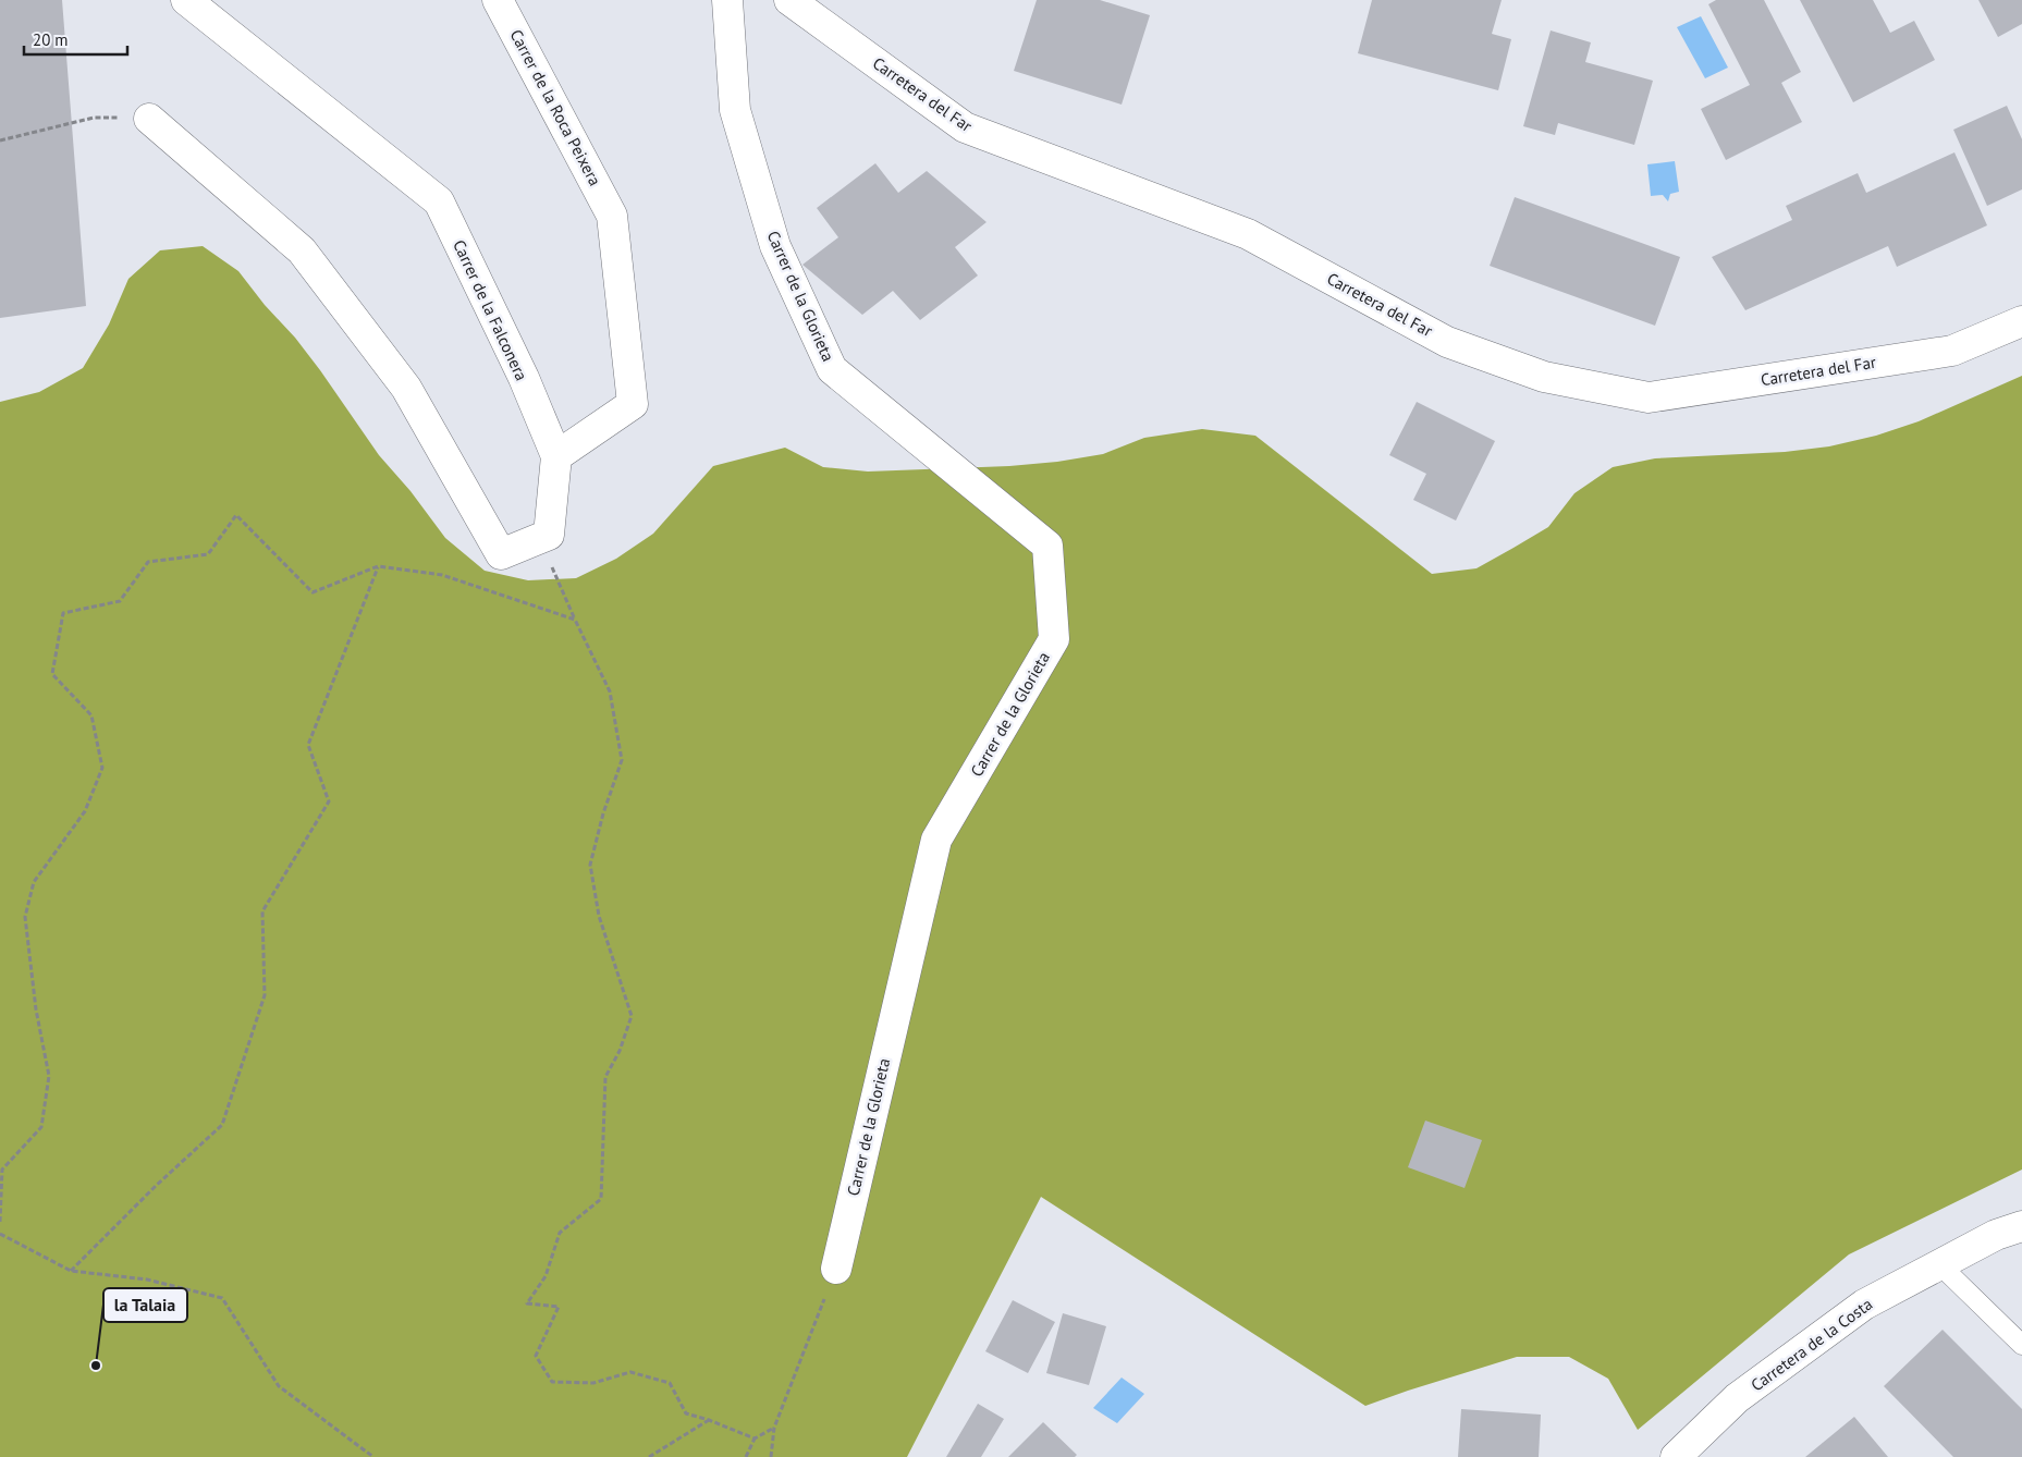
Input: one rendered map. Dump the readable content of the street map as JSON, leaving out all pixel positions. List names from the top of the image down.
{
  "streets": {
    "street": [
      "Carretera del Far",
      "Carrer de la Roca Peixera",
      "Carrer de la Glorieta",
      "Carrer de la Falconera",
      "Carretera de la Costa"
    ]
  },
  "crossings": [
    ["Carrer de la Roca Peixera", "Carrer de la Falconera"]
  ],
  "places": ["la Talaia"],
  "scale_bar": "20 m"
}
